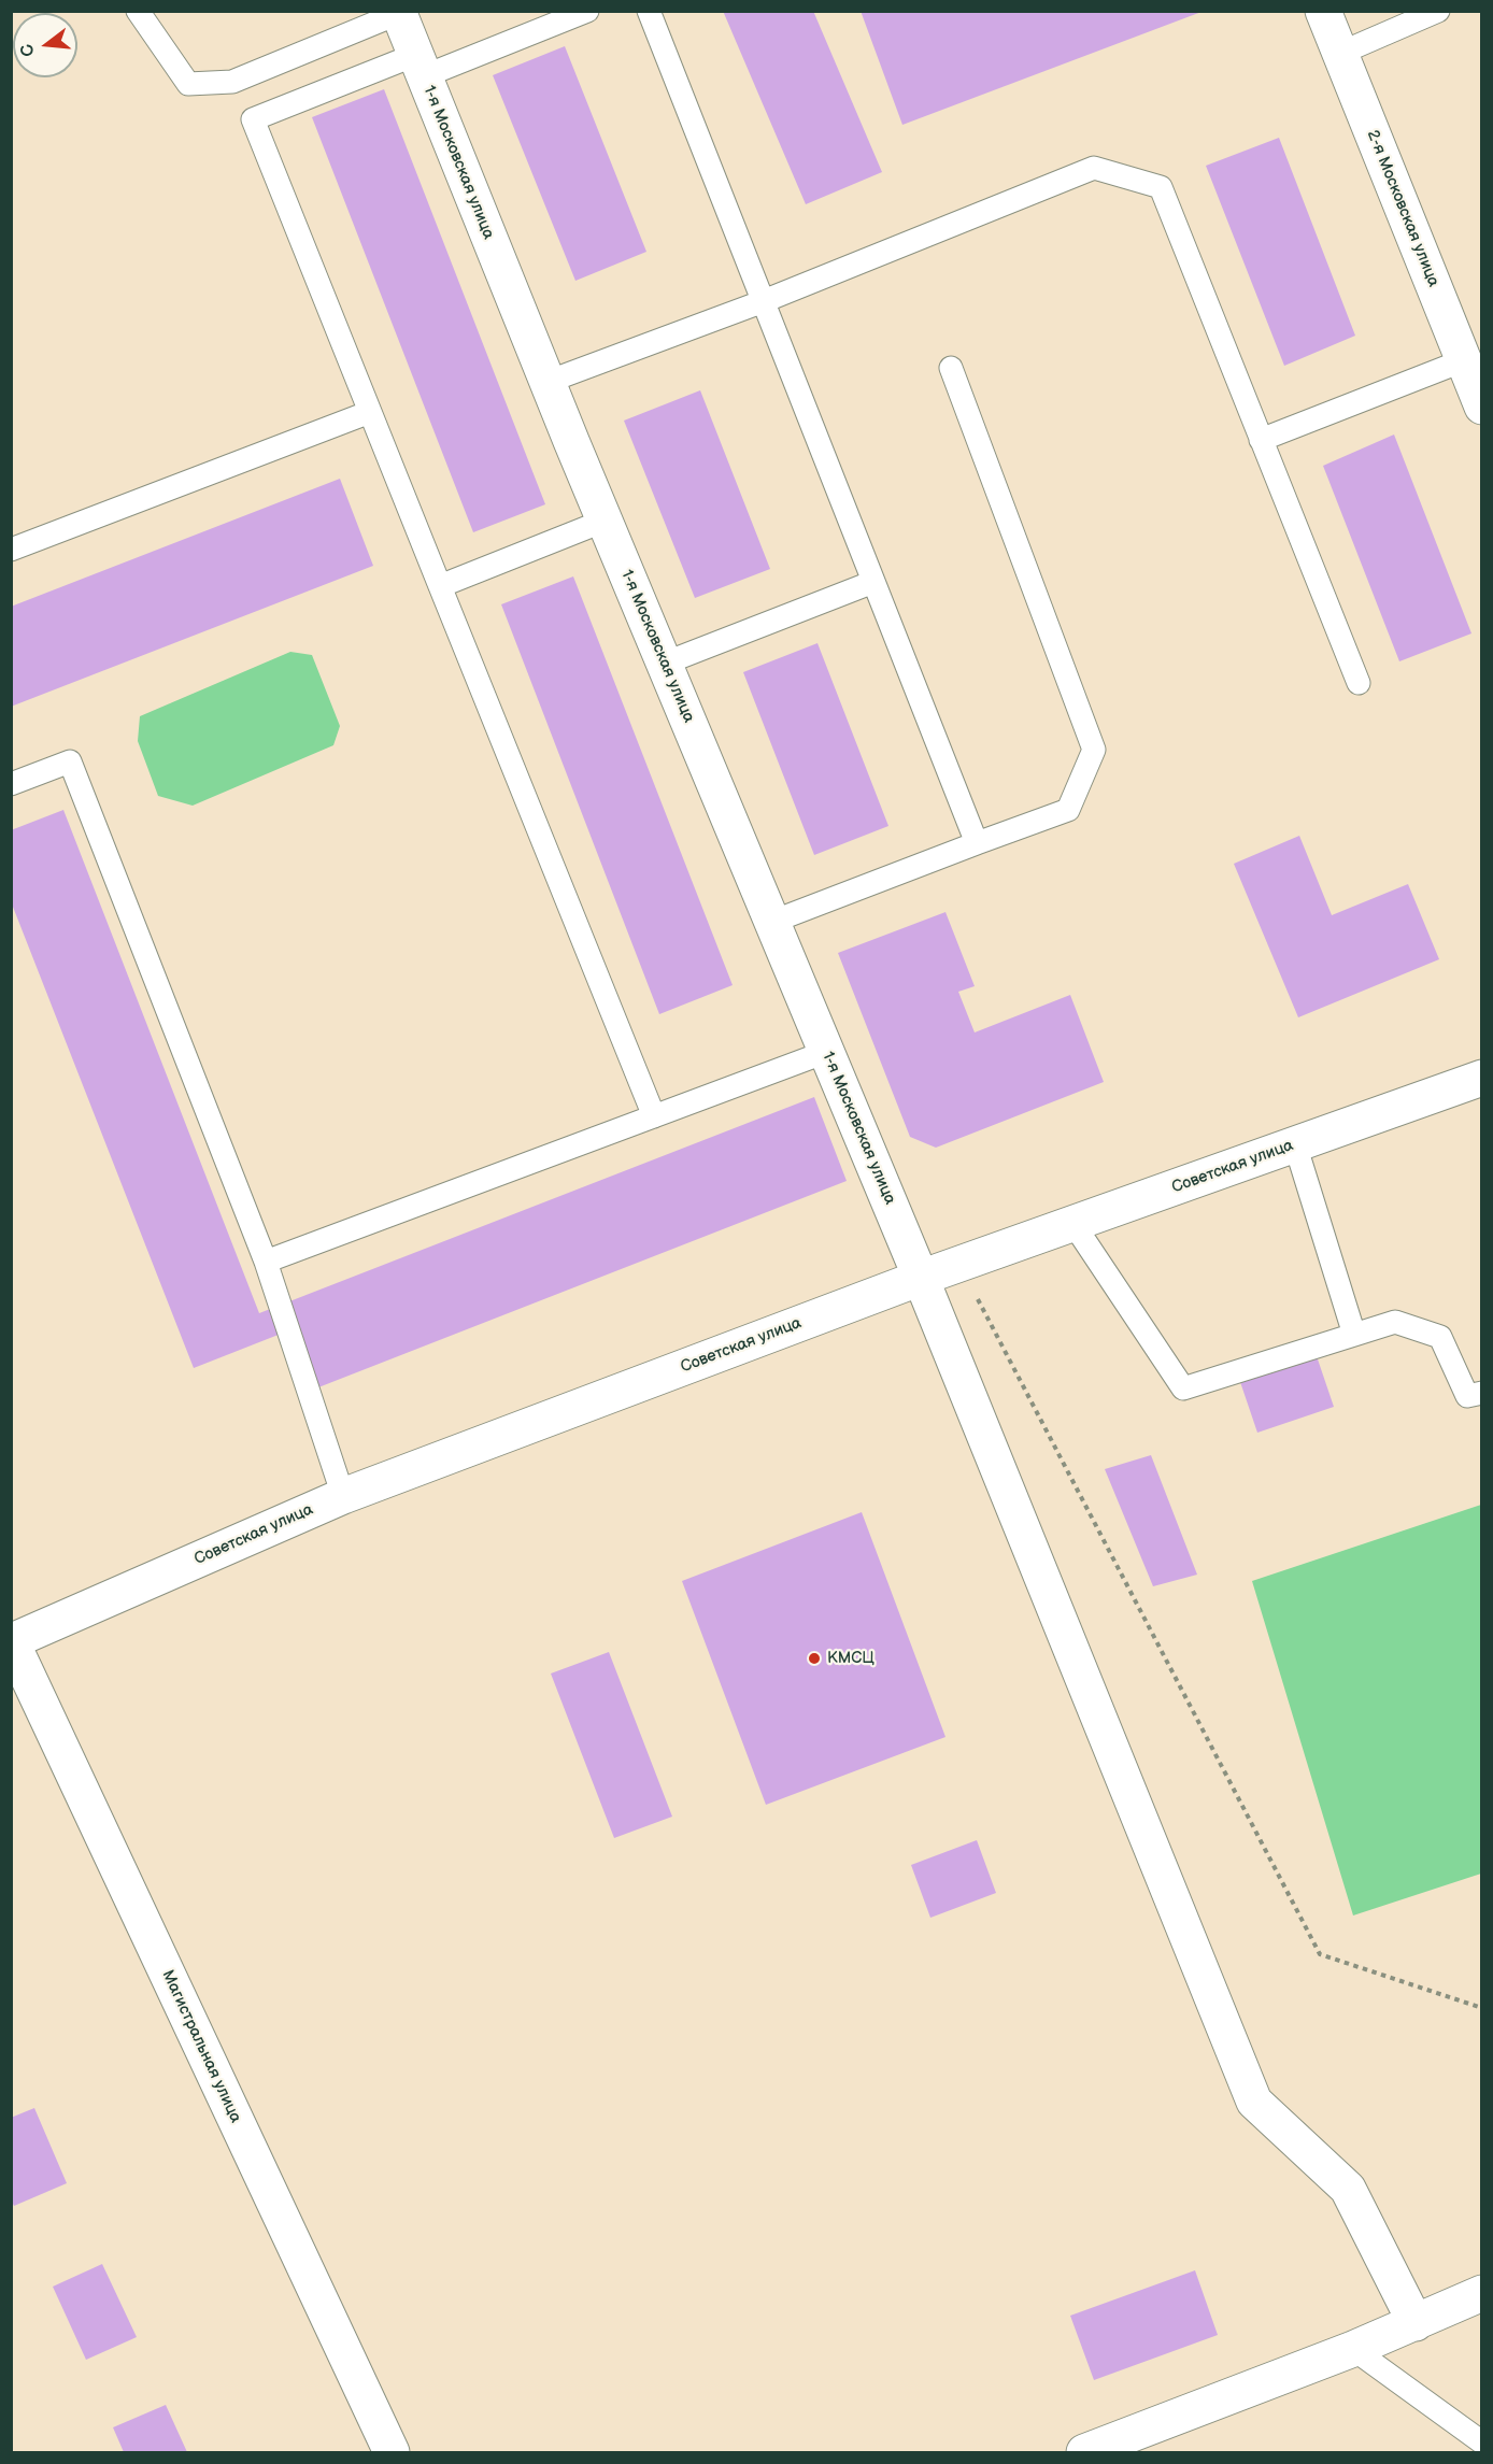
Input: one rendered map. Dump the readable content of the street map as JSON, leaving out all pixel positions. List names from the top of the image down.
{
  "streets": {
    "street": [
      "1-я Московская улица",
      "2-я Московская улица",
      "Советская улица",
      "Магистральная улица"
    ]
  },
  "crossings": [
    ["1-я Московская улица", "Советская улица"],
    ["Советская улица", "Магистральная улица"]
  ],
  "places": ["КМСЦ"],
  "north": "left"
}
